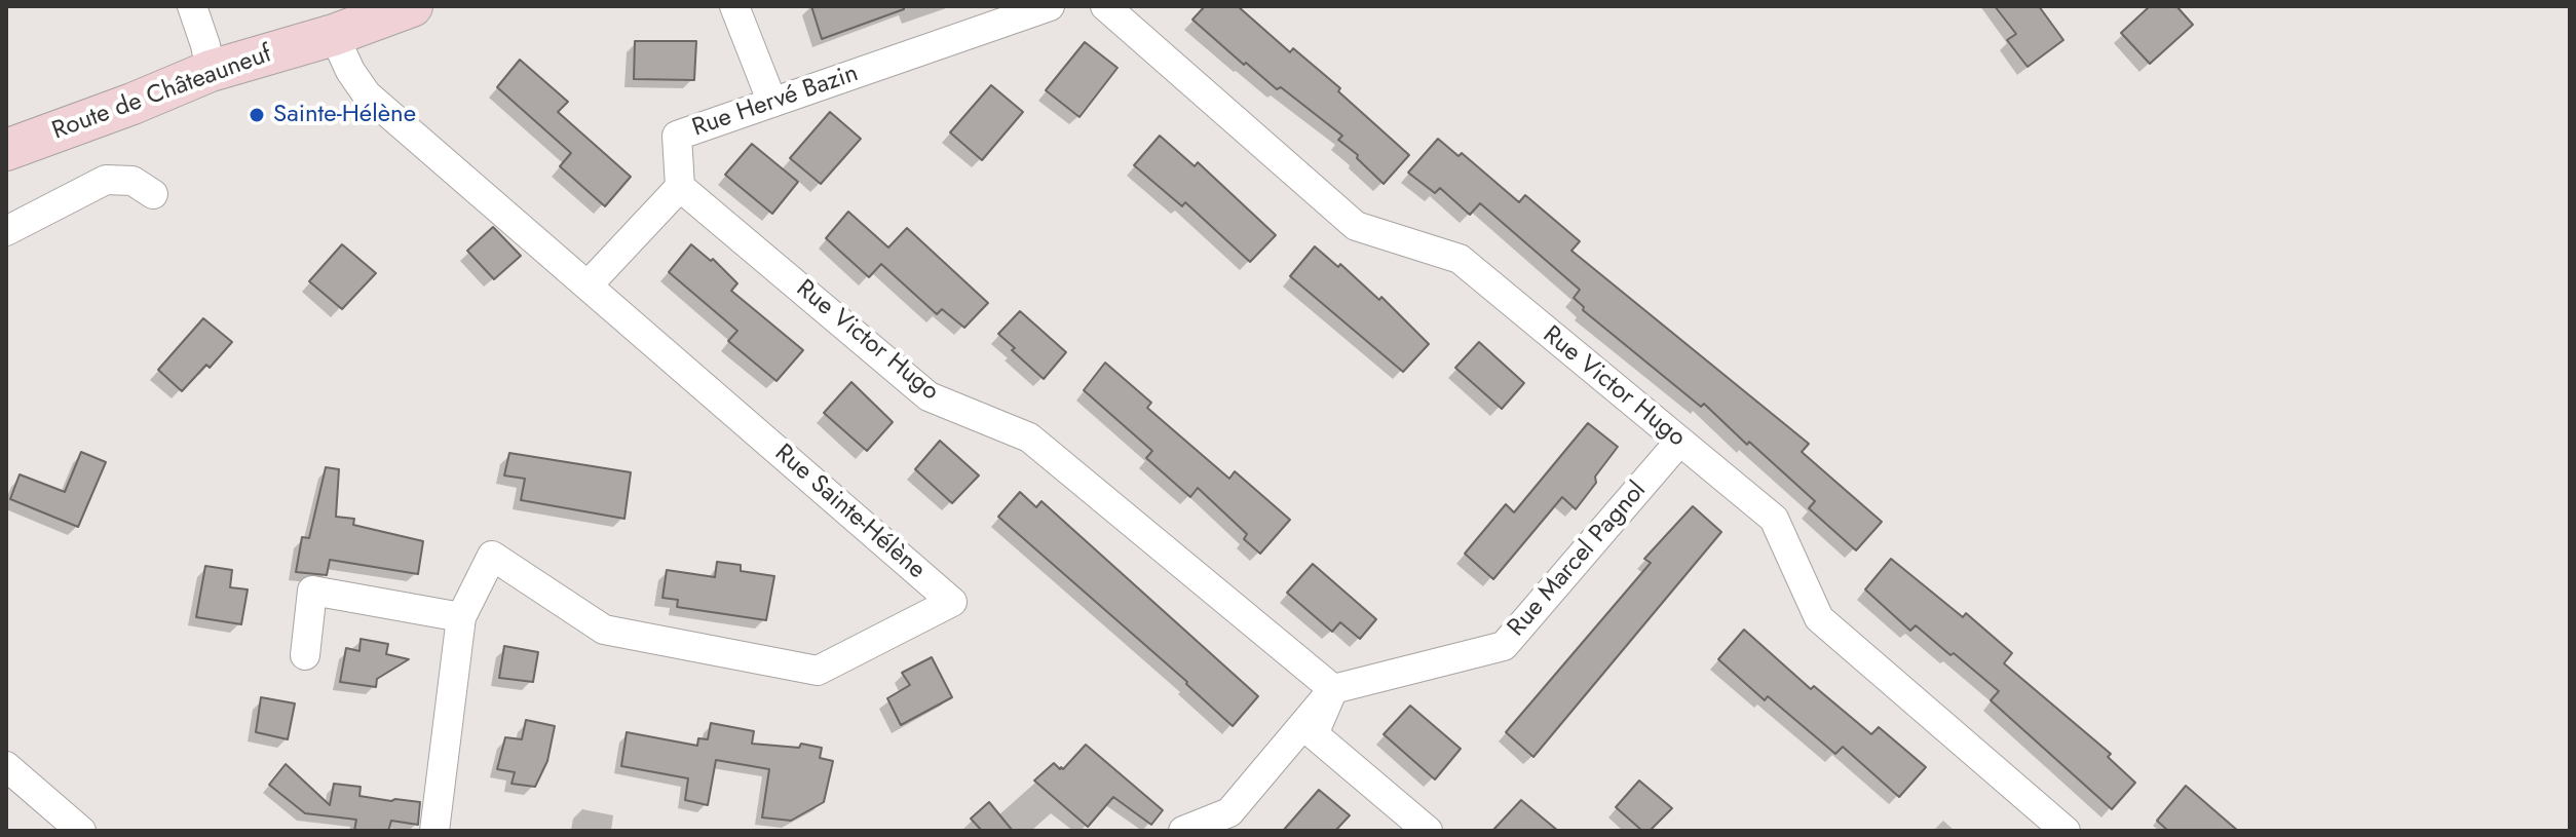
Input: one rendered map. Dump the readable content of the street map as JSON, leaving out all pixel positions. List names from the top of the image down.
{
  "streets": {
    "main road": ["Route de Châteauneuf"],
    "street": [
      "Rue Hervé Bazin",
      "Rue Victor Hugo",
      "Rue Sainte-Hélène",
      "Rue Marcel Pagnol"
    ]
  },
  "crossings": [
    ["Route de Châteauneuf", "Rue Sainte-Hélène"],
    ["Rue Hervé Bazin", "Rue Victor Hugo"],
    ["Rue Victor Hugo", "Rue Marcel Pagnol"]
  ],
  "places": ["Sainte-Hélène"]
}
